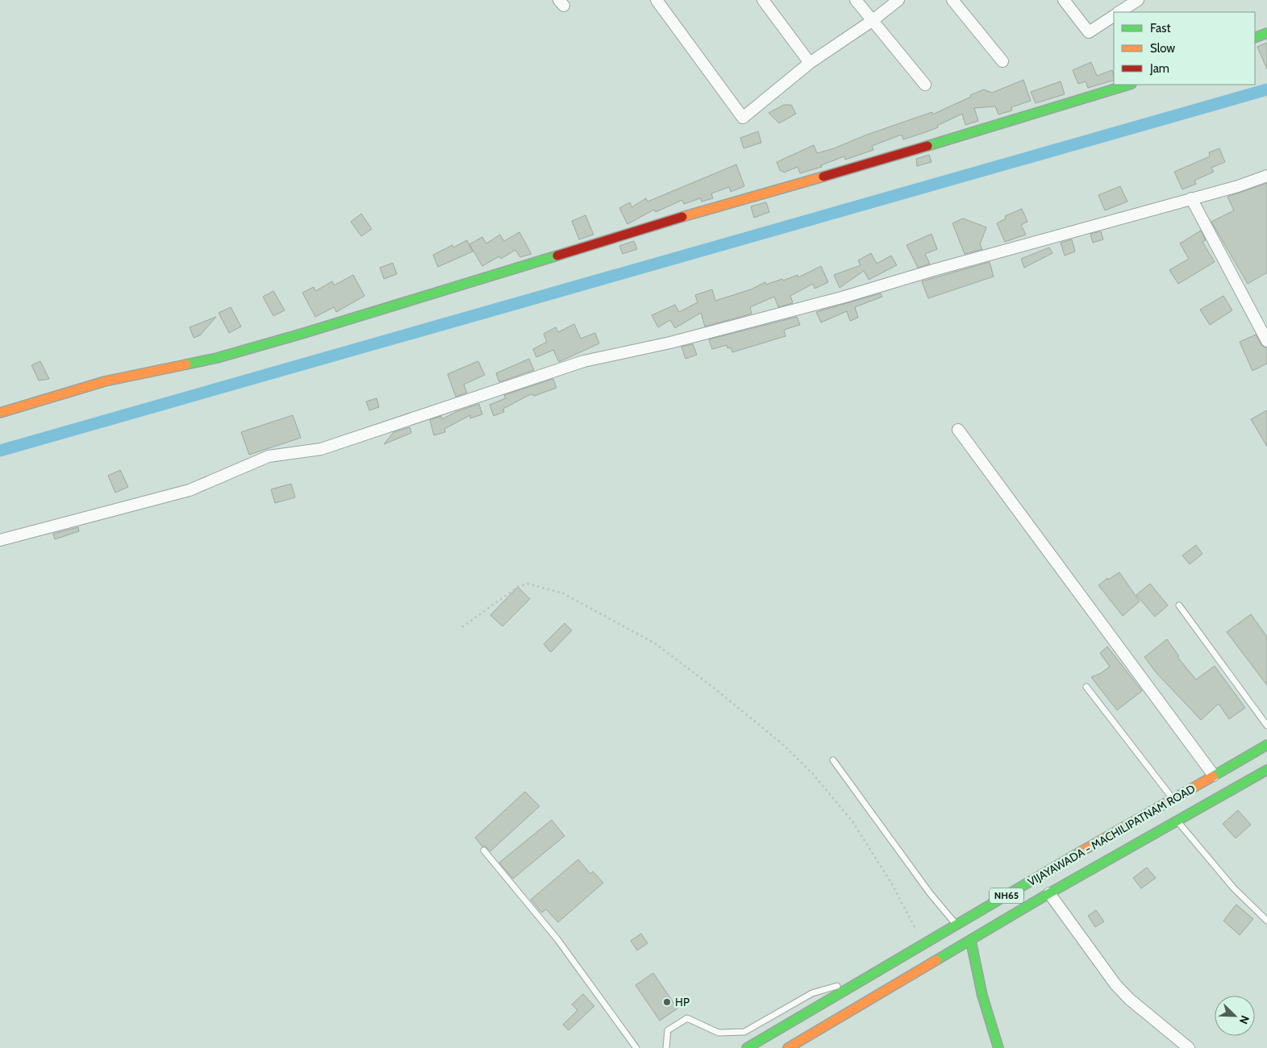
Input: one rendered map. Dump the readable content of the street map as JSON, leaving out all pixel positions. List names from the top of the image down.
{
  "streets": {
    "main road": ["VIJAYAWADA - MACHILIPATNAM ROAD", "NH65"]
  },
  "places": ["HP"],
  "legend": ["Fast", "Slow", "Jam"],
  "north": "bottom right"
}
